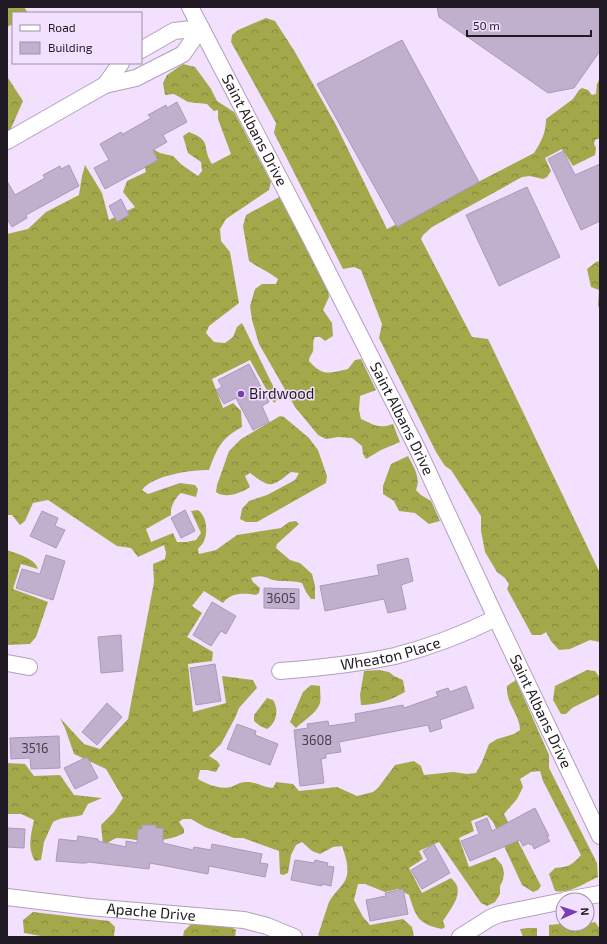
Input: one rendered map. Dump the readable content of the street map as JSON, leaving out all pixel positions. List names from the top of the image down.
{
  "streets": {
    "street": ["Saint Albans Drive", "Wheaton Place", "Apache Drive"]
  },
  "crossings": [
    ["Saint Albans Drive", "Wheaton Place"]
  ],
  "places": ["Birdwood"],
  "house_numbers": ["3605", "3608", "3516"],
  "legend": ["Road", "Building"],
  "scale_bar": "50 m",
  "north": "right"
}
